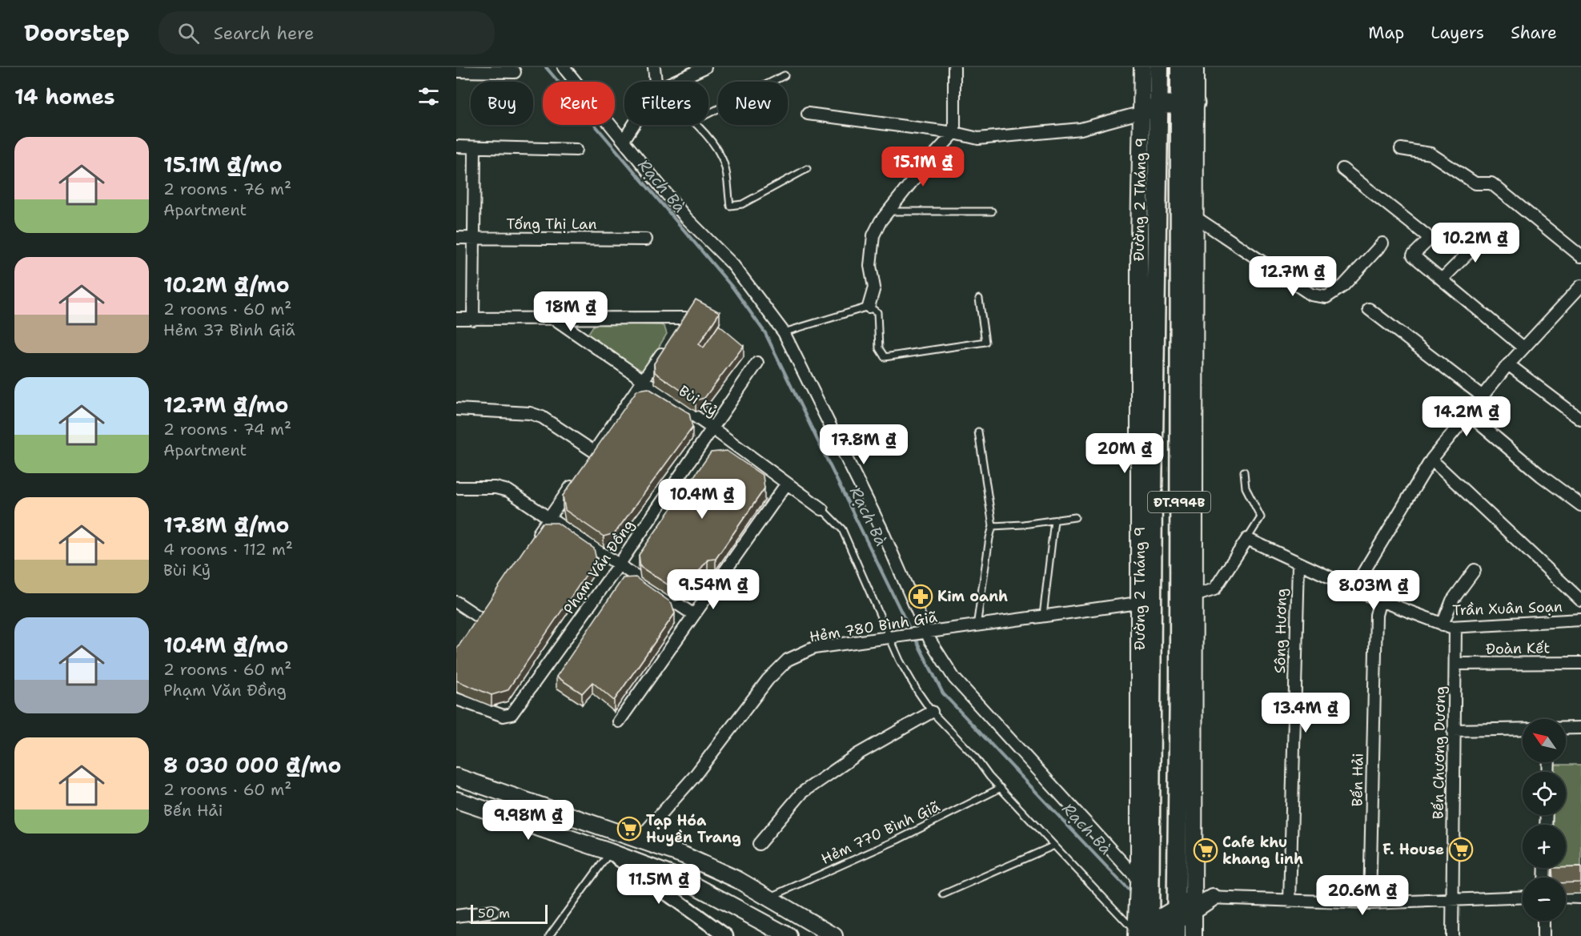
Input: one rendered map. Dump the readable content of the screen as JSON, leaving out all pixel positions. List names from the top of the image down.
{
  "streets": {
    "main road": ["Đường 2 Tháng 9", "ĐT.994B"],
    "street": [
      "Tống Thị Lan",
      "Bùi Kỷ",
      "Phạm Văn Đồng",
      "Trần Xuân Soạn",
      "Hẻm 780 Bình Giã",
      "Sông Hương",
      "Đoàn Kết",
      "Bến Chương Dương",
      "Bến Hải"
    ],
    "lane": ["Hẻm 770 Bình Giã"]
  },
  "crossings": [
    ["Đường 2 Tháng 9", "Hẻm 780 Bình Giã"],
    ["Bùi Kỷ", "Phạm Văn Đồng"],
    ["Trần Xuân Soạn", "Sông Hương"],
    ["Trần Xuân Soạn", "Bến Chương Dương"],
    ["Trần Xuân Soạn", "Bến Hải"],
    ["Đoàn Kết", "Bến Chương Dương"]
  ],
  "water": ["Rạch Bà"],
  "places": {
    "pharmacy": ["Kim oanh"],
    "supermarket": ["Tạp Hóa Huyền Trang", "F. House", "Cafe khu khang linh"]
  },
  "scale_bar": "50 m",
  "north": "top left",
  "page": {
    "header": "Doorstep",
    "search": "Search here",
    "nav": ["Map", "Layers", "Share"],
    "heading": "14 homes",
    "chip": [
      "Buy",
      "Rent",
      "Filters",
      "New"
    ],
    "list": [
      {
        "name": "15.1M ₫/mo",
        "note": "2 rooms · 76 m² · Apartment"
      },
      {
        "name": "10.2M ₫/mo",
        "note": "2 rooms · 60 m² · Hẻm 37 Bình Giã"
      },
      {
        "name": "12.7M ₫/mo",
        "note": "2 rooms · 74 m² · Apartment"
      },
      {
        "name": "17.8M ₫/mo",
        "note": "4 rooms · 112 m² · Bùi Kỷ"
      },
      {
        "name": "10.4M ₫/mo",
        "note": "2 rooms · 60 m² · Phạm Văn Đồng"
      },
      {
        "name": "8 030 000 ₫/mo",
        "note": "2 rooms · 60 m² · Bến Hải"
      }
    ],
    "price": [
      "15.1M ₫",
      "10.2M ₫",
      "12.7M ₫",
      "18M ₫",
      "14.2M ₫",
      "17.8M ₫",
      "20M ₫",
      "10.4M ₫",
      "9.54M ₫",
      "8.03M ₫",
      "13.4M ₫",
      "9.98M ₫",
      "11.5M ₫",
      "20.6M ₫"
    ],
    "map_buttons": ["+", "−"],
    "scale": "50 m"
  }
}
